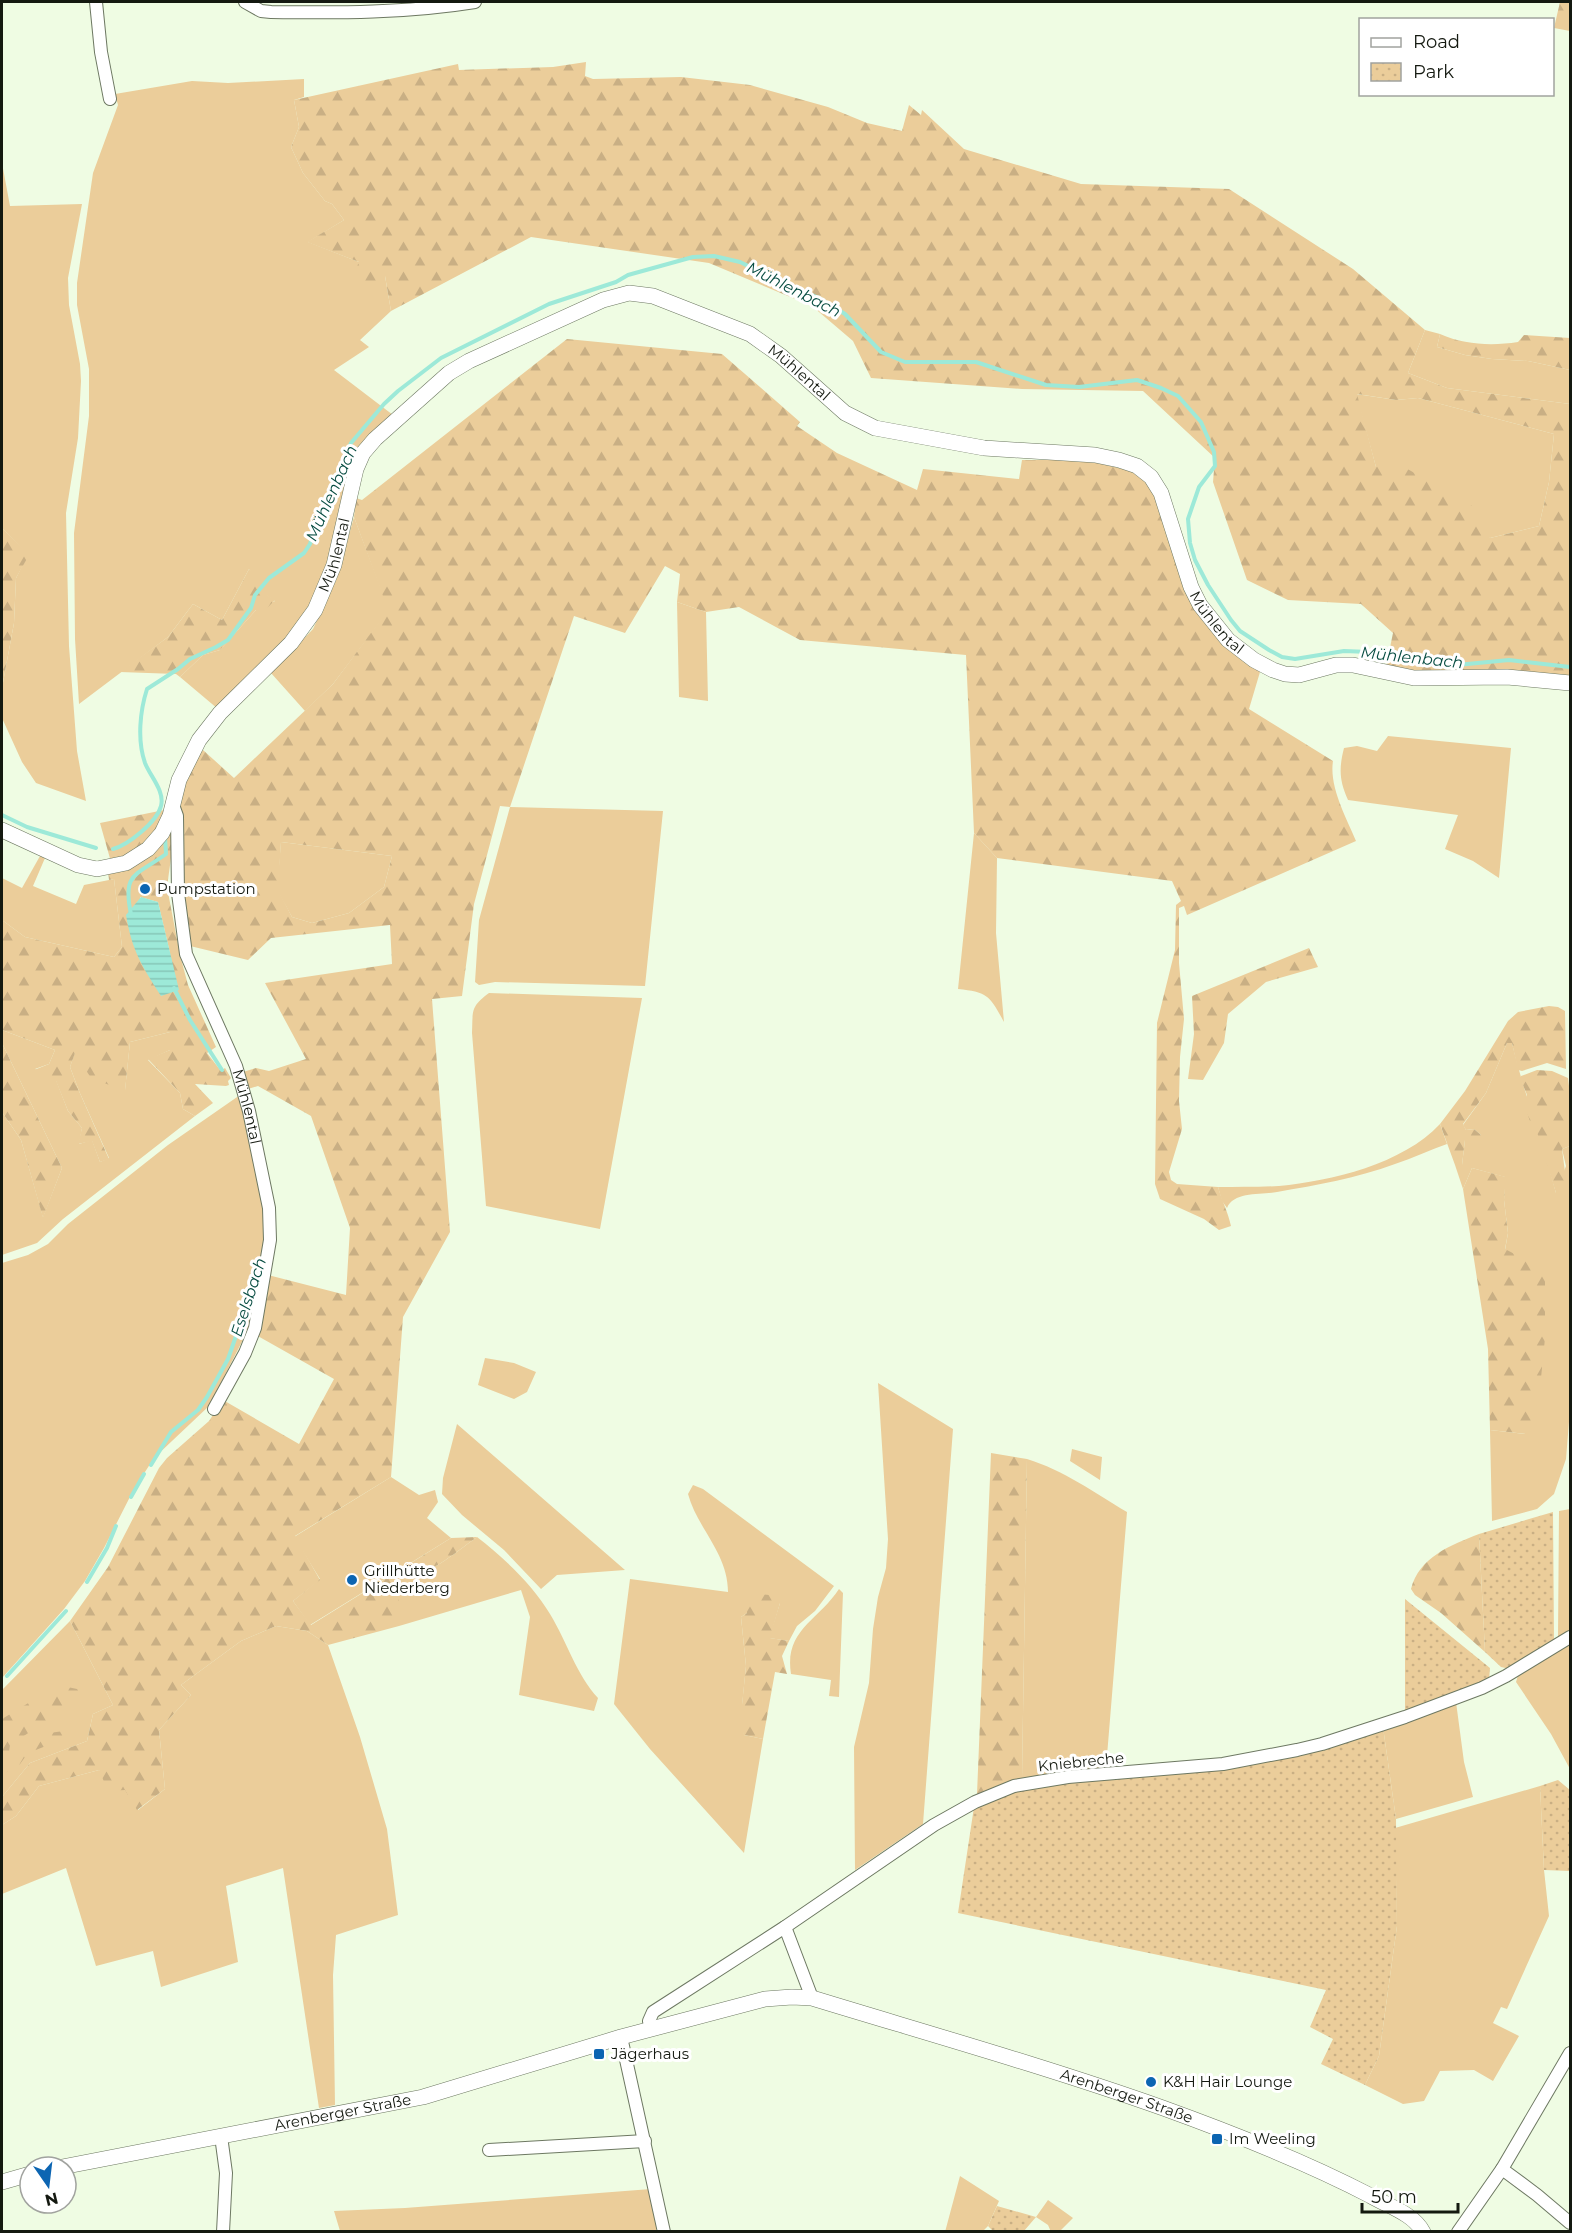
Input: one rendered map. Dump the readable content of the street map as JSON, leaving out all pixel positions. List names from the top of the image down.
{
  "streets": {
    "street": ["Mühlental", "Kniebreche", "Arenberger Straße"]
  },
  "crossings": [
    ["Kniebreche", "Arenberger Straße"]
  ],
  "water": ["Mühlenbach", "Eselsbach"],
  "places": {
    "other": ["Pumpstation", "Grillhütte Niederberg", "K&H Hair Lounge"],
    "transit": ["Jägerhaus", "Im Weeling"]
  },
  "legend": ["Road", "Park"],
  "scale_bar": "50 m",
  "north": "bottom"
}
